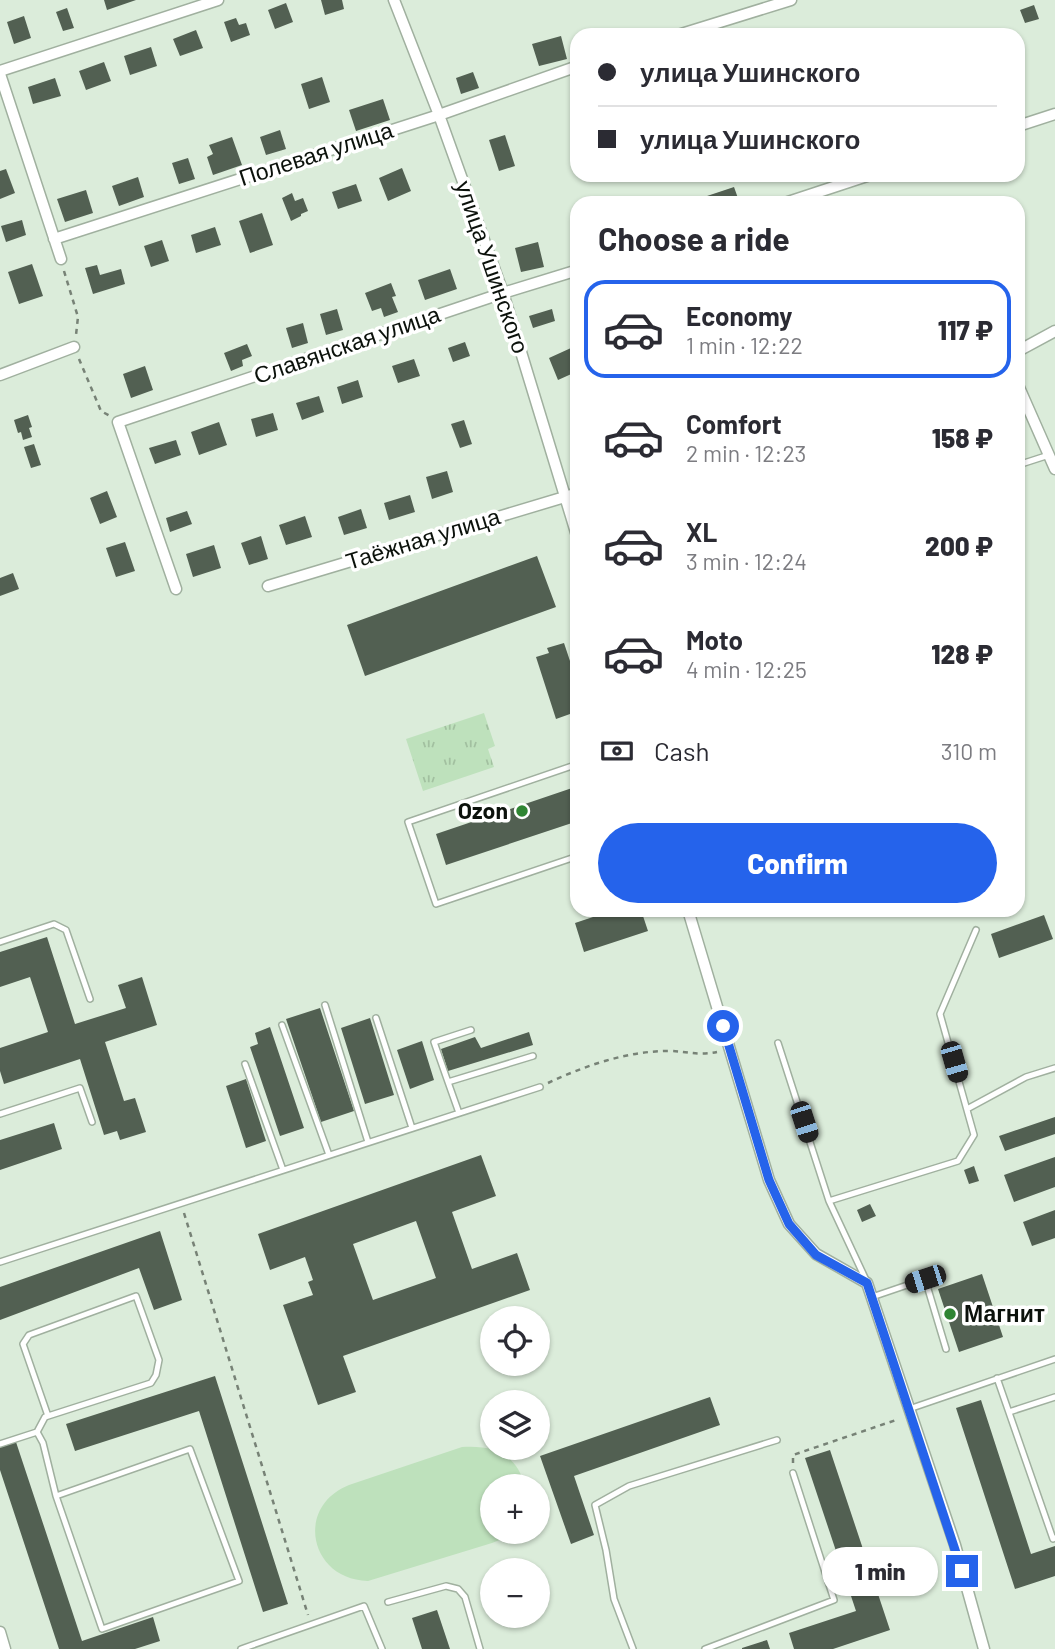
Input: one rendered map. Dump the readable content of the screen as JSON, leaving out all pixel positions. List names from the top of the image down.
{
  "streets": {
    "street": [
      "Полевая улица",
      "улица Ушинского",
      "Славянская улица",
      "Таёжная улица"
    ]
  },
  "crossings": [
    ["Полевая улица", "улица Ушинского"],
    ["улица Ушинского", "Славянская улица"],
    ["улица Ушинского", "Таёжная улица"]
  ],
  "places": ["Ozon", "Магнит"],
  "page": {
    "banner": ["улица Ушинского", "улица Ушинского"],
    "heading": "Choose a ride",
    "list": [
      {
        "name": "Economy",
        "note": "1 min · 12:22",
        "value": "117 ₽"
      },
      {
        "name": "Comfort",
        "note": "2 min · 12:23",
        "value": "158 ₽"
      },
      {
        "name": "XL",
        "note": "3 min · 12:24",
        "value": "200 ₽"
      },
      {
        "name": "Moto",
        "note": "4 min · 12:25",
        "value": "128 ₽"
      }
    ],
    "pay": ["Cash", "310 m"],
    "buttons": "Confirm",
    "map_buttons": ["+", "−"],
    "bubble": "1 min"
  }
}
